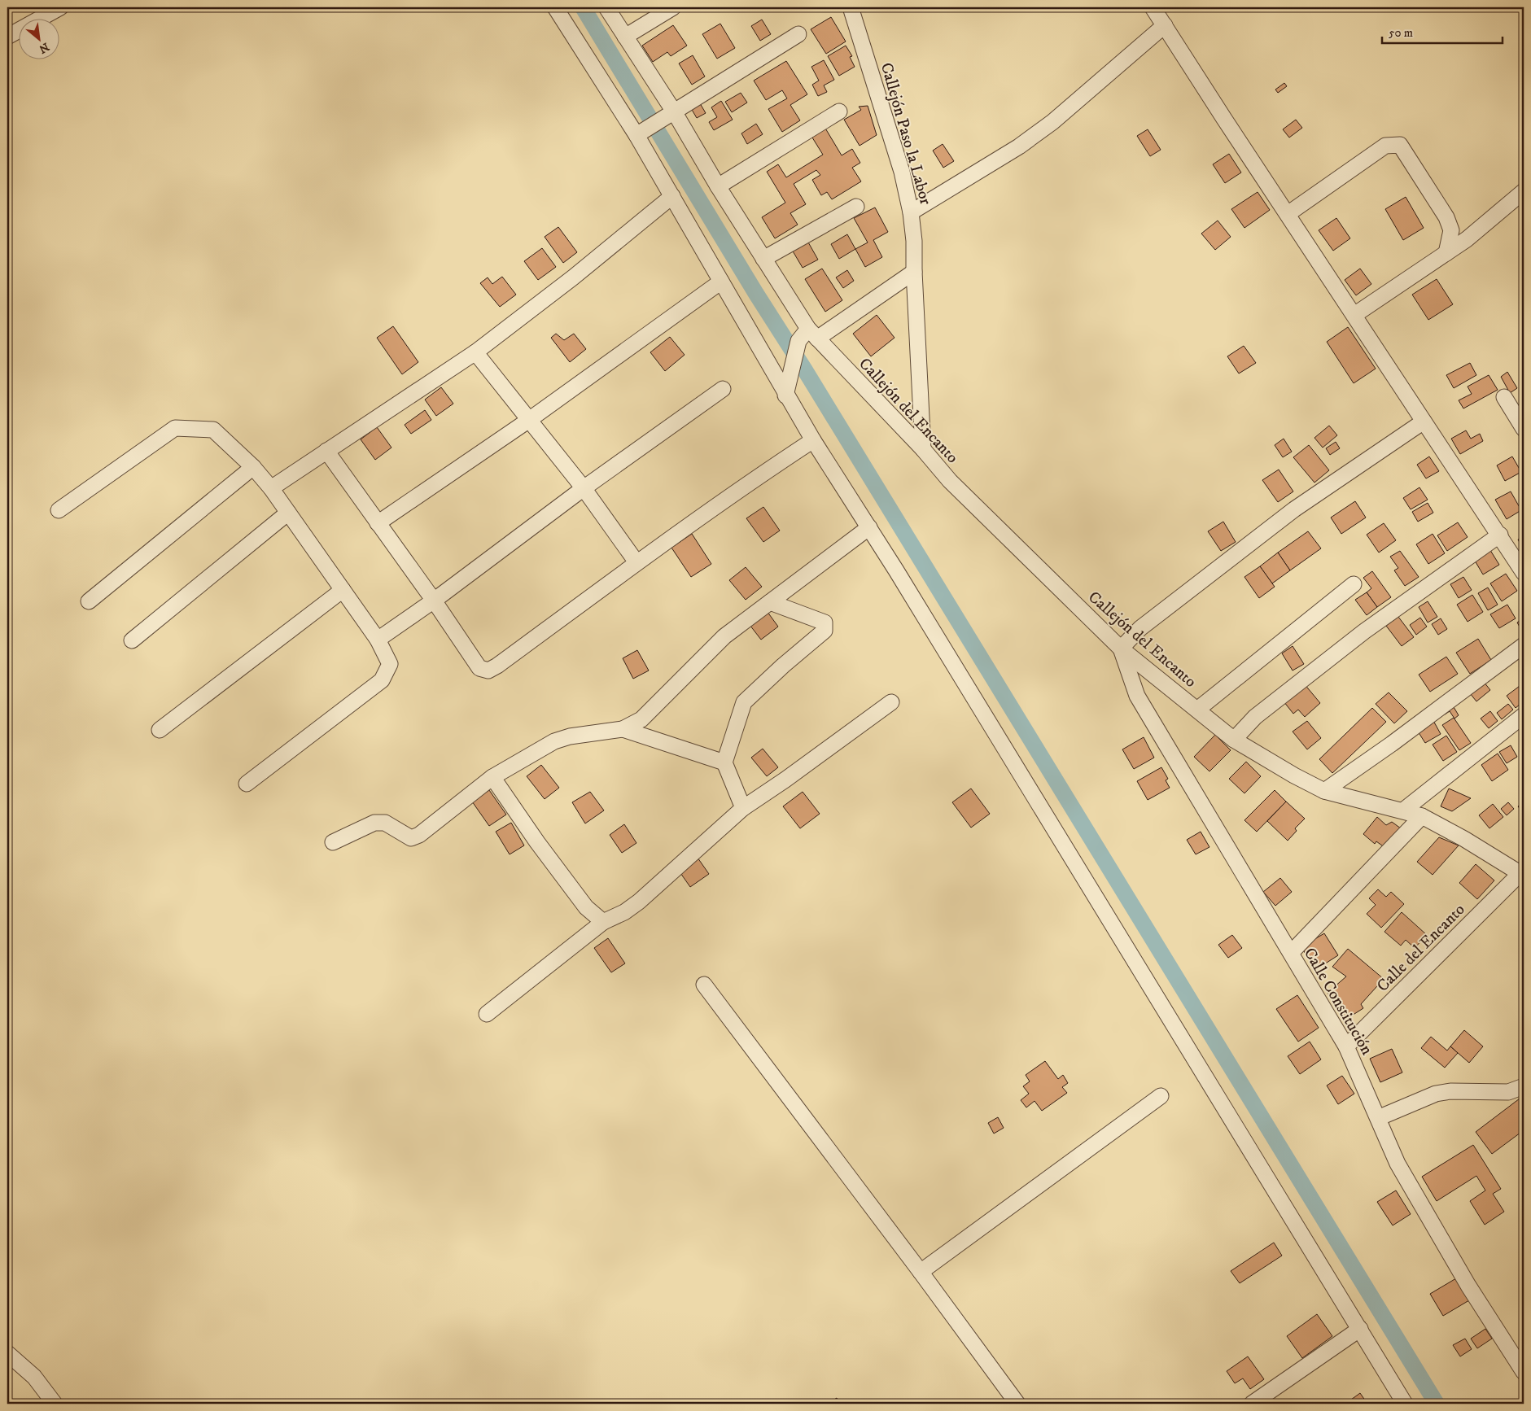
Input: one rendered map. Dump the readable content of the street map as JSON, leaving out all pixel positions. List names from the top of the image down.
{
  "streets": {
    "street": [
      "Callejón Paso la Labor",
      "Callejón del Encanto",
      "Calle del Encanto",
      "Calle Constitución"
    ]
  },
  "crossings": [
    ["Callejón Paso la Labor", "Callejón del Encanto"],
    ["Callejón del Encanto", "Calle del Encanto"],
    ["Callejón del Encanto", "Calle Constitución"],
    ["Calle del Encanto", "Calle Constitución"]
  ],
  "scale_bar": "50 m",
  "north": "bottom right"
}
